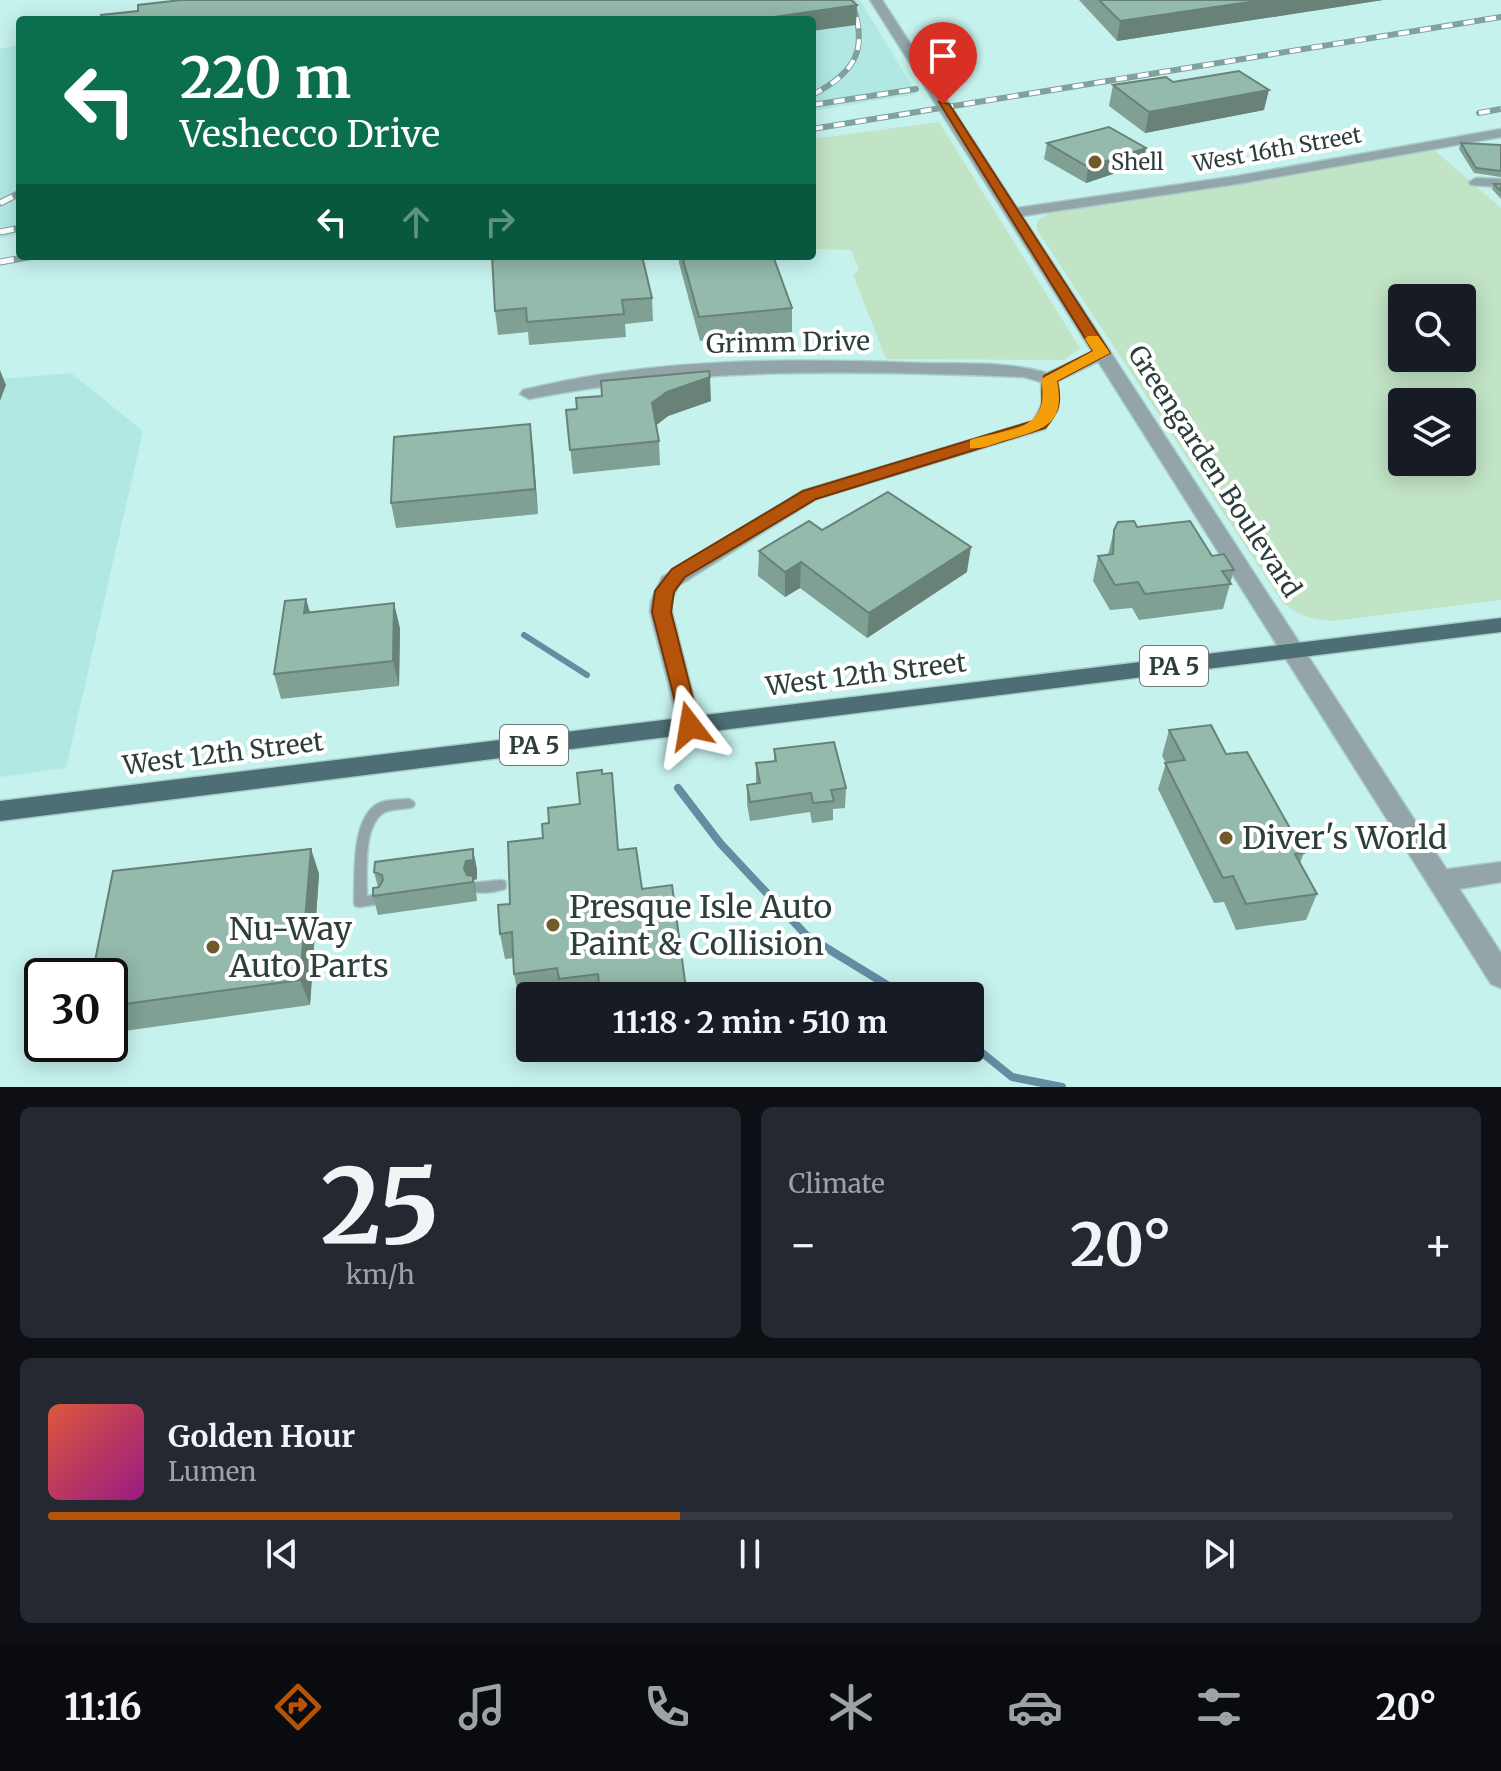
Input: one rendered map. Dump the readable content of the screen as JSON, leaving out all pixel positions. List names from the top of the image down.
{
  "streets": {
    "main road": ["PA 5", "West 12th Street"],
    "street": ["West 16th Street", "Grimm Drive", "Greengarden Boulevard"]
  },
  "crossings": [
    ["West 16th Street", "Greengarden Boulevard"],
    ["Greengarden Boulevard", "West 12th Street"]
  ],
  "places": [
    "Shell",
    "Diver's World",
    "Presque Isle Auto Paint & Collision",
    "Nu-Way Auto Parts"
  ],
  "page": {
    "turn": ["220 m", "Veshecco Drive"],
    "limit": "30",
    "trip": "11:18 · 2 min · 510 m",
    "tile": [
      ["25", "km/h"],
      "Climate"
    ],
    "heat": ["−", "20°", "+"],
    "song": ["Golden Hour", "Lumen"],
    "tabs": ["11:16", "20°"]
  }
}
